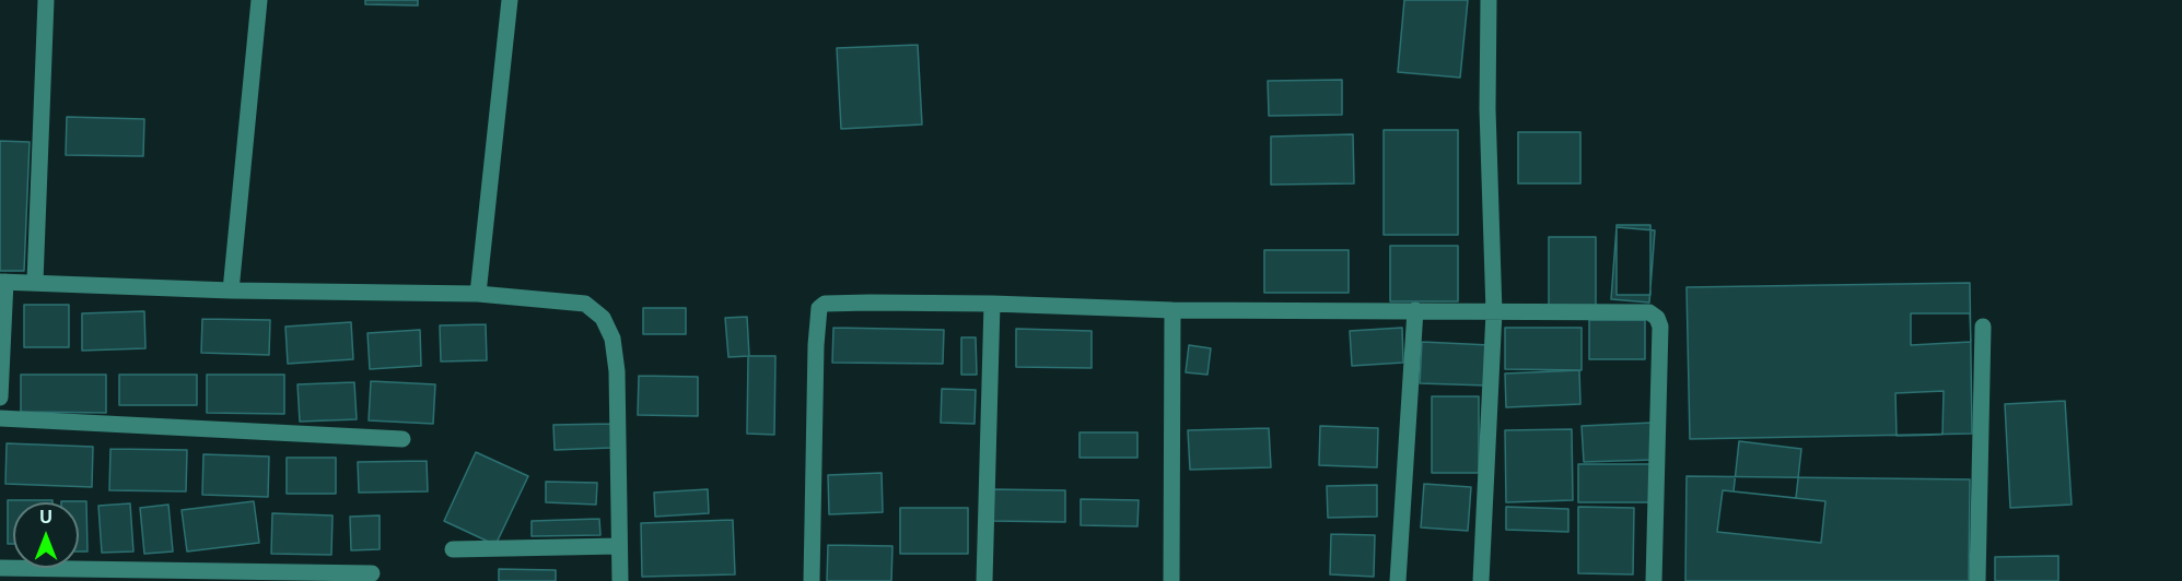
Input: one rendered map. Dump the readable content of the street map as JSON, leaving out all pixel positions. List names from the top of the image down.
{
  "north": "top"
}
